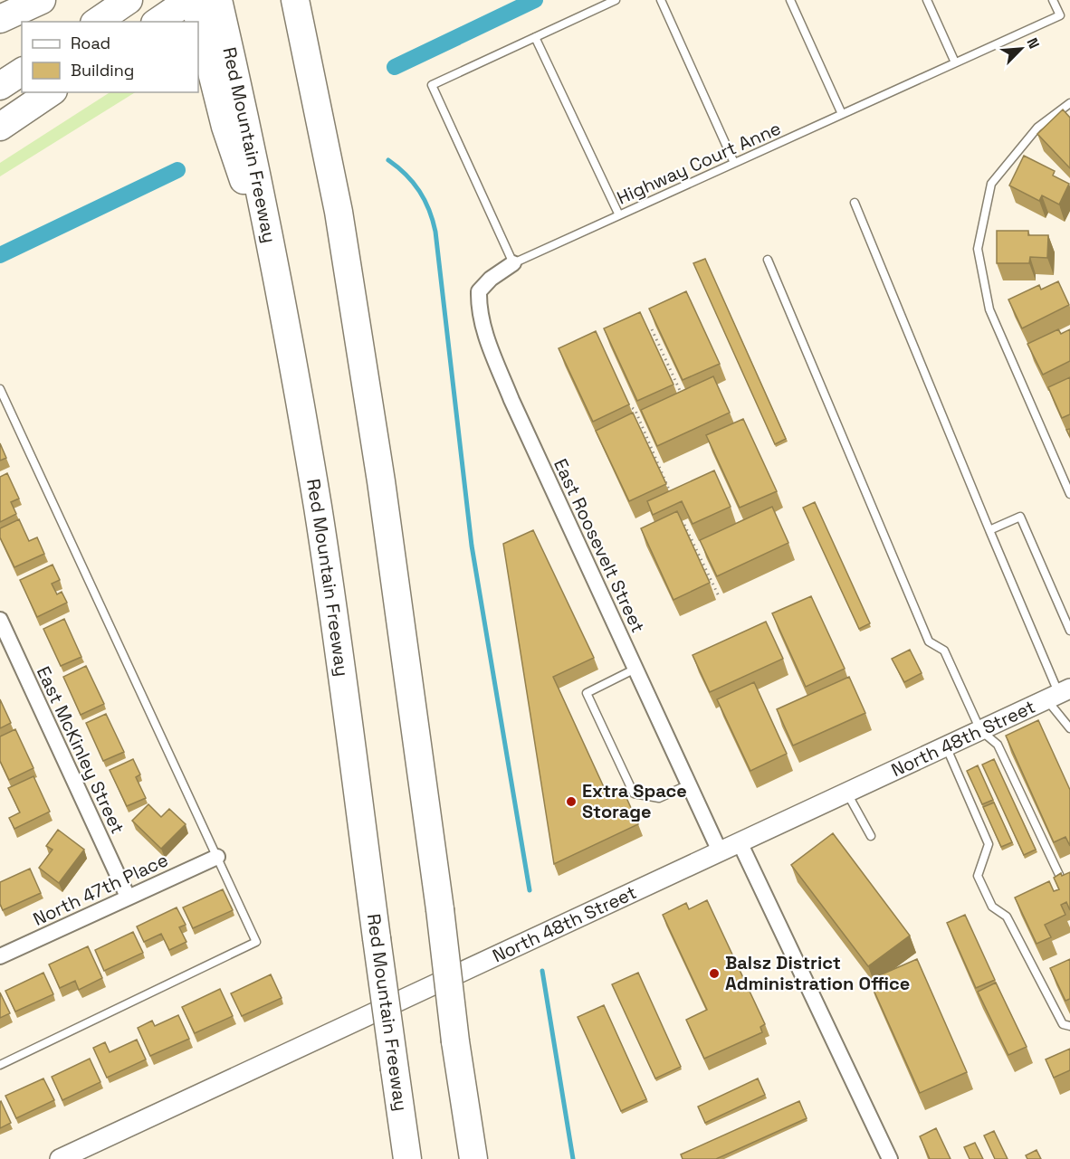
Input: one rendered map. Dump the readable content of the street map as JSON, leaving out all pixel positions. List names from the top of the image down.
{
  "streets": {
    "highway": ["Red Mountain Freeway"],
    "street": [
      "East Roosevelt Street",
      "North 48th Street",
      "East McKinley Street",
      "North 47th Place"
    ],
    "lane": ["Highway Court Anne"]
  },
  "crossings": [
    ["Highway Court Anne", "East Roosevelt Street"],
    ["East Roosevelt Street", "North 48th Street"],
    ["East McKinley Street", "North 47th Place"]
  ],
  "places": ["Extra Space Storage", "Balsz District Administration Office"],
  "legend": ["Road", "Building"],
  "north": "top right"
}
